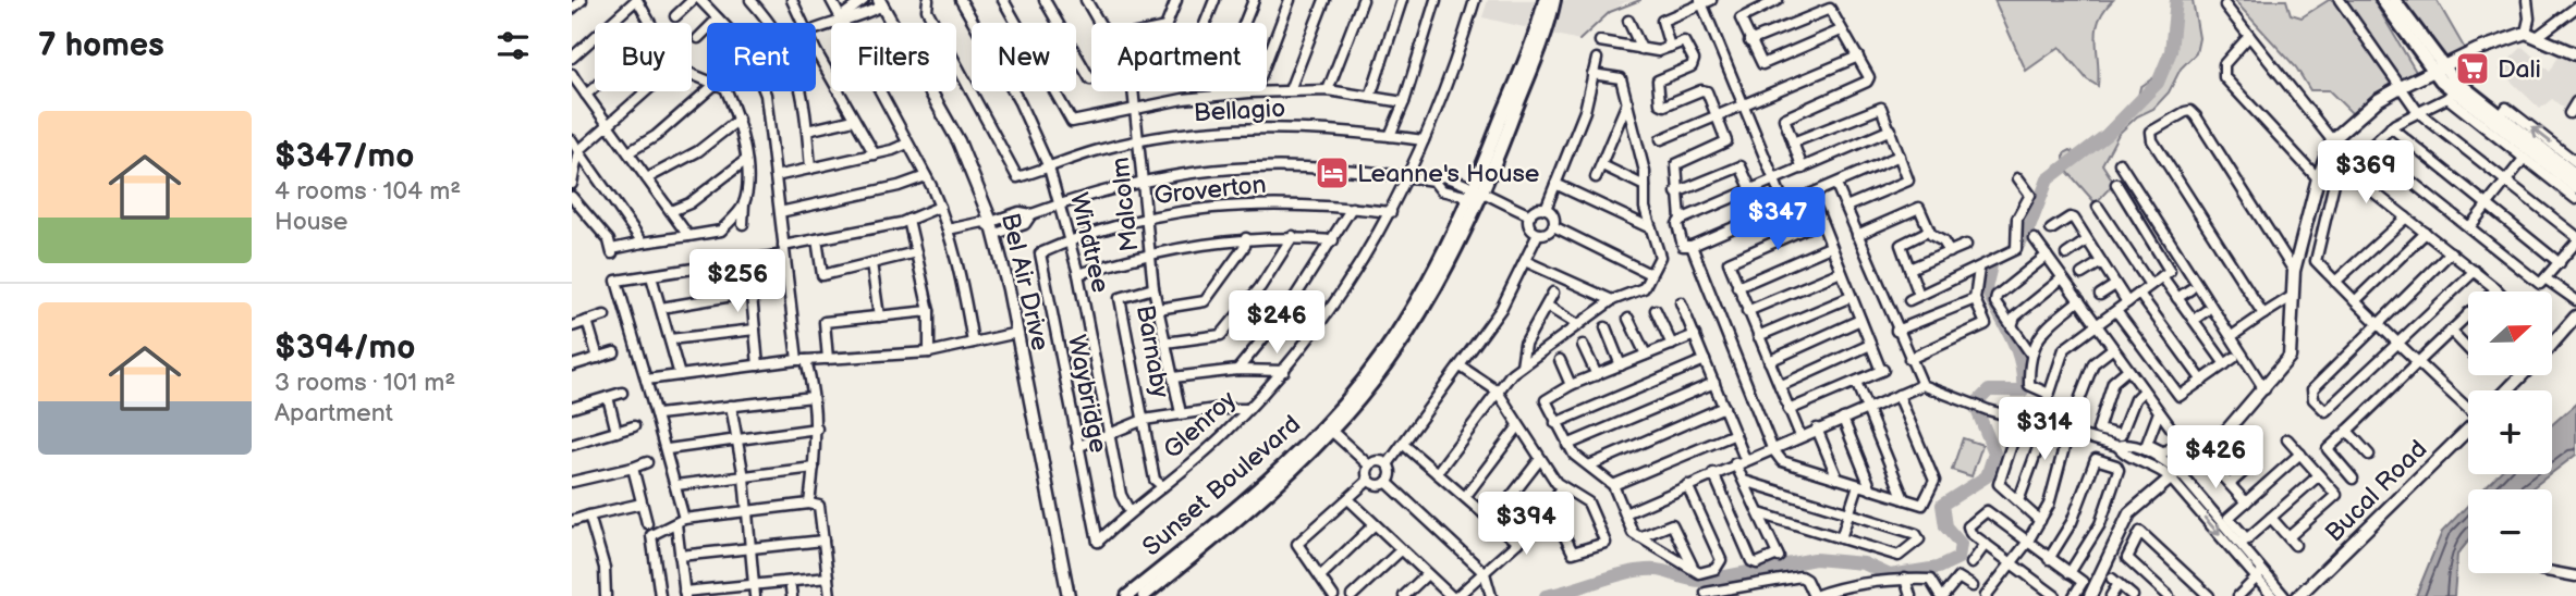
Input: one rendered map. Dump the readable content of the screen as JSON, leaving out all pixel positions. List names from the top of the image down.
{
  "streets": {
    "main road": ["Sunset Boulevard"],
    "street": [
      "Bellagio",
      "Groverton",
      "Malcolm",
      "Windtree",
      "Bel Air Drive",
      "Barnaby",
      "Waybridge",
      "Glenroy",
      "Bucal Road"
    ]
  },
  "crossings": [
    ["Bellagio", "Malcolm"],
    ["Bellagio", "Windtree"],
    ["Bellagio", "Glenroy"],
    ["Groverton", "Malcolm"],
    ["Groverton", "Windtree"],
    ["Groverton", "Waybridge"],
    ["Groverton", "Glenroy"],
    ["Malcolm", "Barnaby"],
    ["Windtree", "Glenroy"],
    ["Barnaby", "Glenroy"],
    ["Waybridge", "Glenroy"]
  ],
  "places": {
    "supermarket": ["Dali"],
    "hotel": ["Leanne's House"]
  },
  "north": "right",
  "page": {
    "heading": "7 homes",
    "chip": [
      "Buy",
      "Rent",
      "Filters",
      "New",
      "Apartment"
    ],
    "list": [
      {
        "name": "$347/mo",
        "note": "4 rooms · 104 m² · House"
      },
      {
        "name": "$394/mo",
        "note": "3 rooms · 101 m² · Apartment"
      }
    ],
    "price": [
      "$369",
      "$347",
      "$256",
      "$246",
      "$314",
      "$426",
      "$394"
    ],
    "map_buttons": ["+", "−"]
  }
}
